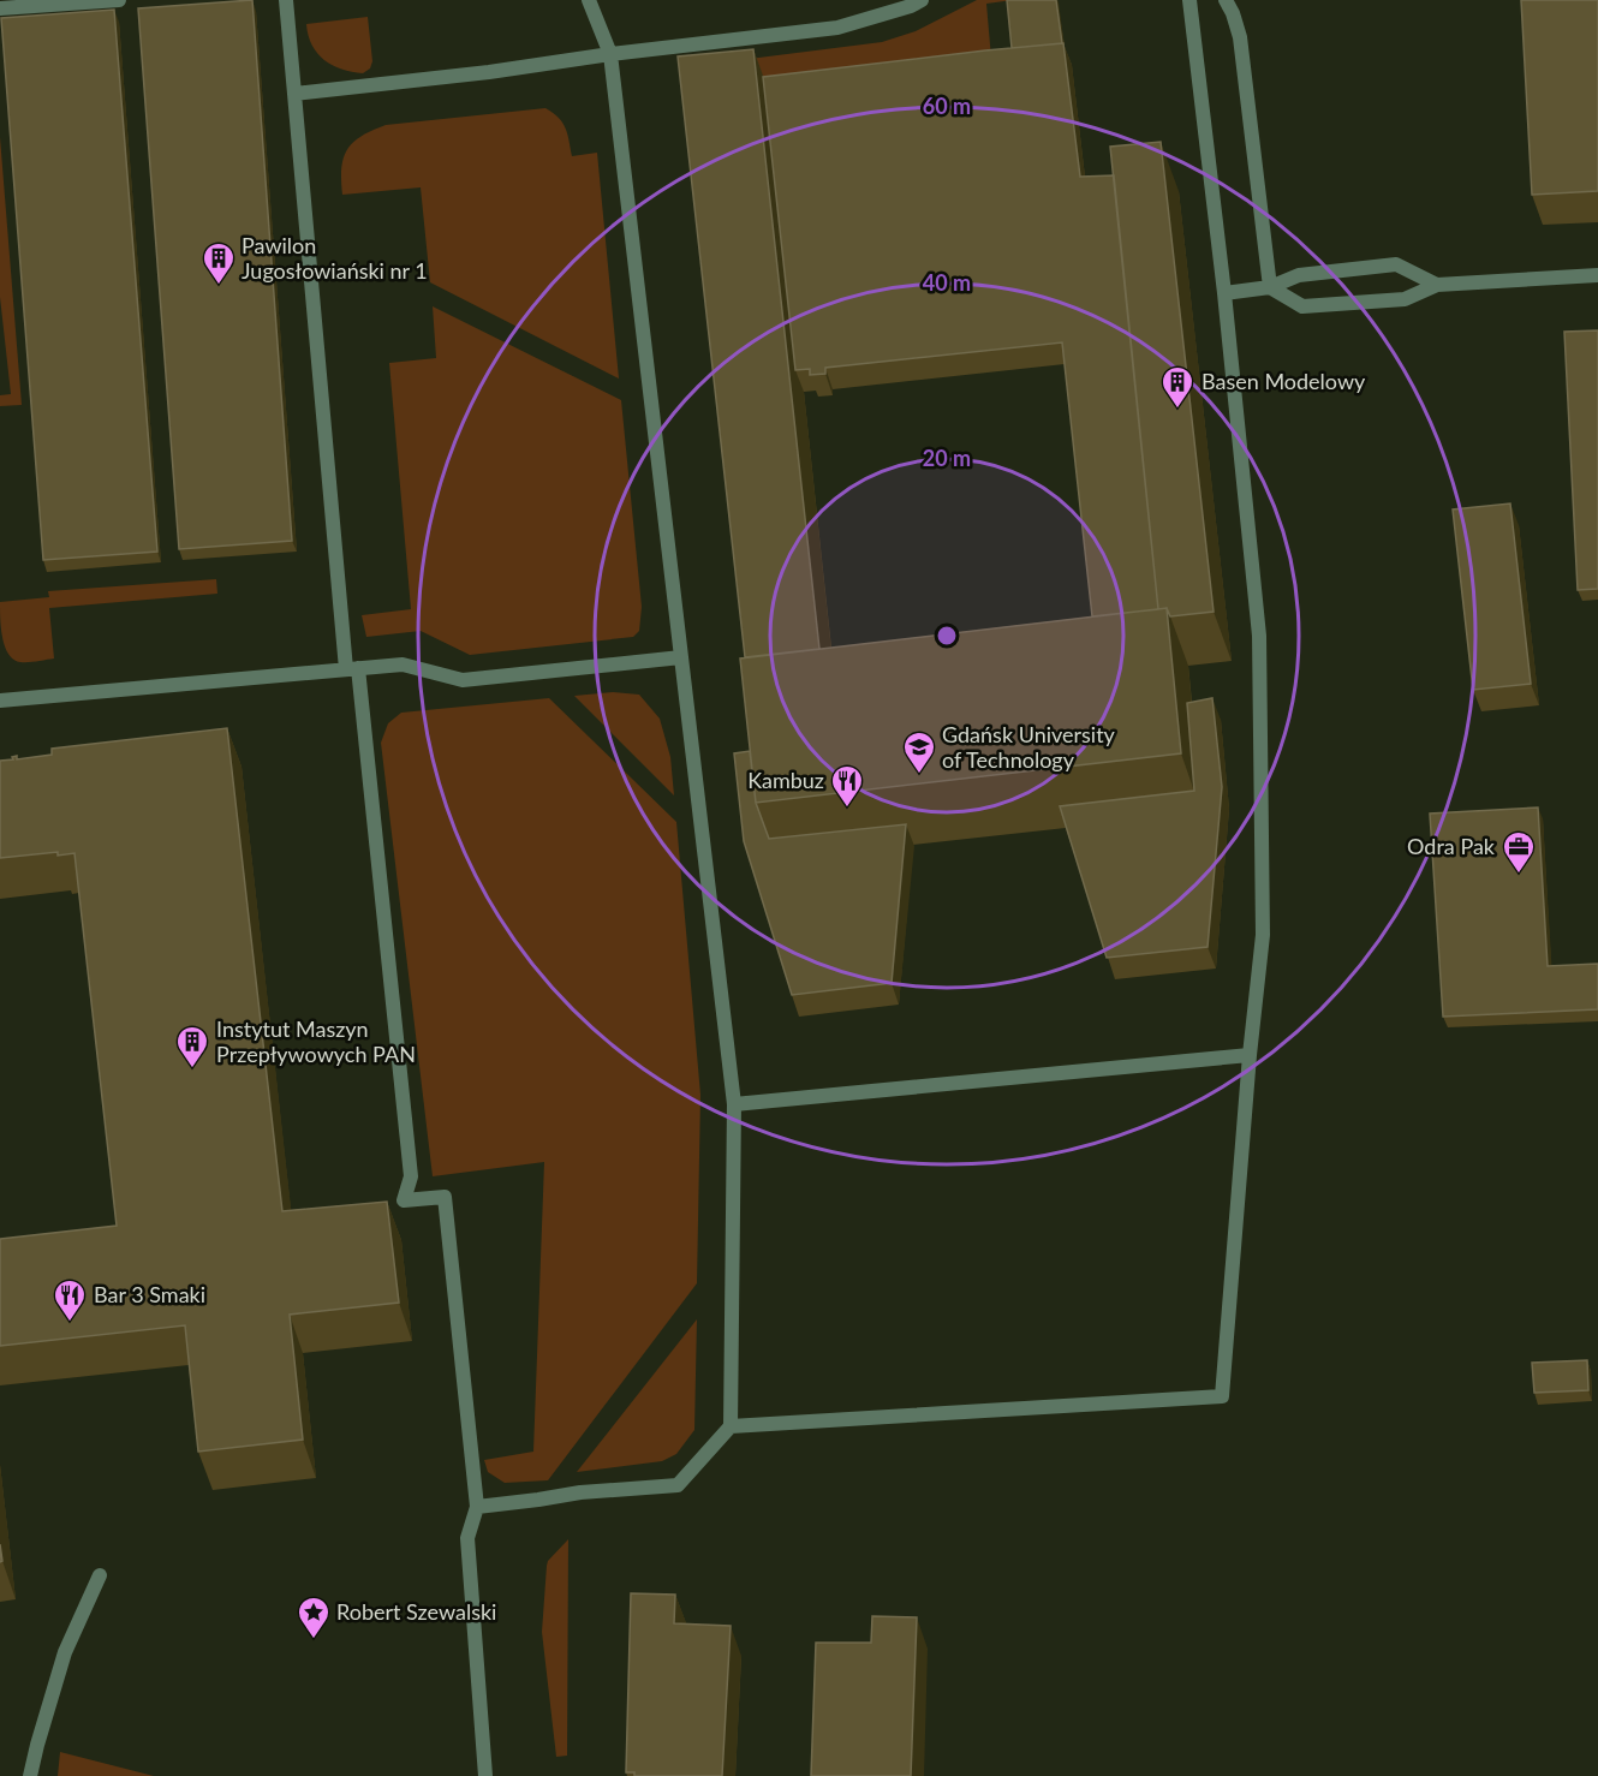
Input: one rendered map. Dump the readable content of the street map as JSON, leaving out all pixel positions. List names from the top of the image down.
{
  "places": {
    "building": ["Pawilon Jugosłowiański nr 1", "Basen Modelowy", "Instytut Maszyn Przepływowych PAN"],
    "school or university": ["Gdańsk University of Technology"],
    "restaurant": ["Kambuz", "Bar 3 Smaki"],
    "office": ["Odra Pak"],
    "place": ["Robert Szewalski"]
  },
  "rings": ["60 m", "40 m", "20 m"]
}
